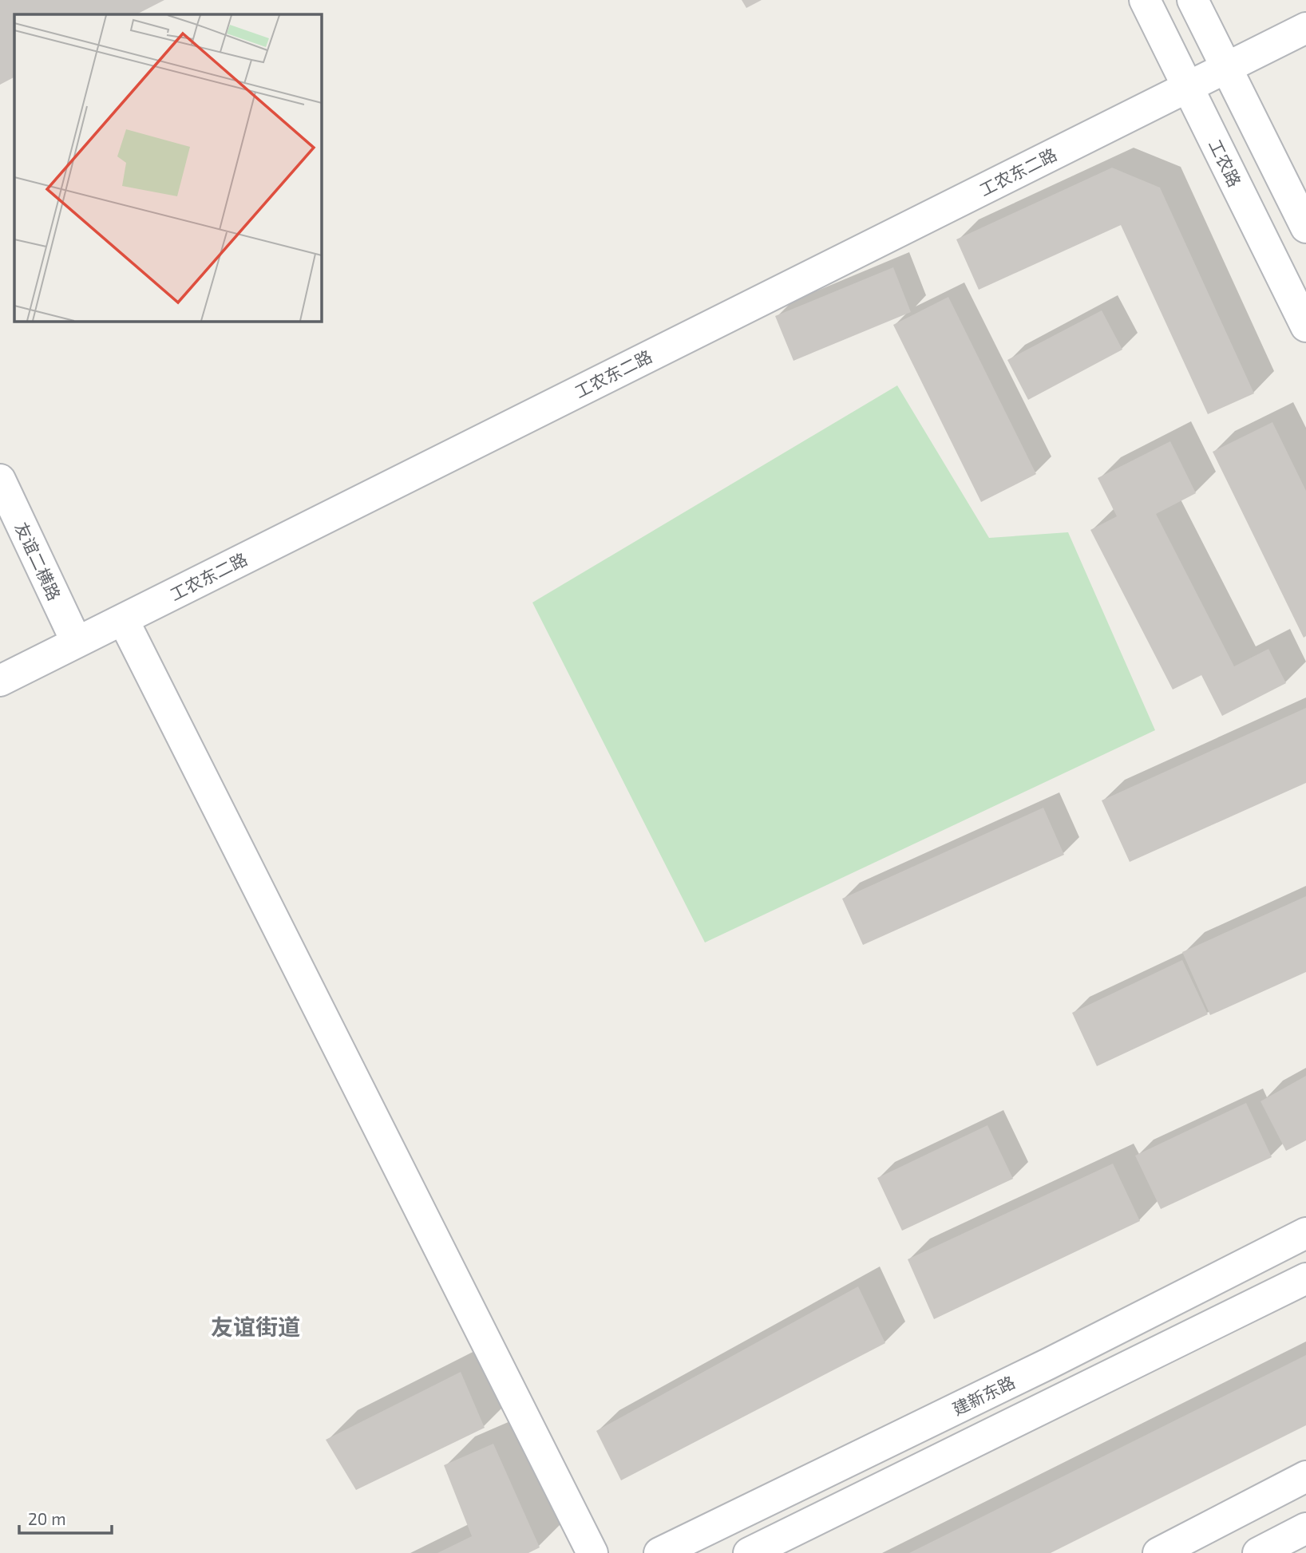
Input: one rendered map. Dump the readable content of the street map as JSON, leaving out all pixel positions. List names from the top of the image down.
{
  "streets": {
    "street": [
      "工农路",
      "工农东二路",
      "友谊二横路",
      "建新东路"
    ]
  },
  "crossings": [
    ["工农路", "工农东二路"],
    ["工农东二路", "友谊二横路"]
  ],
  "districts": ["友谊街道"],
  "scale_bar": "20 m"
}
